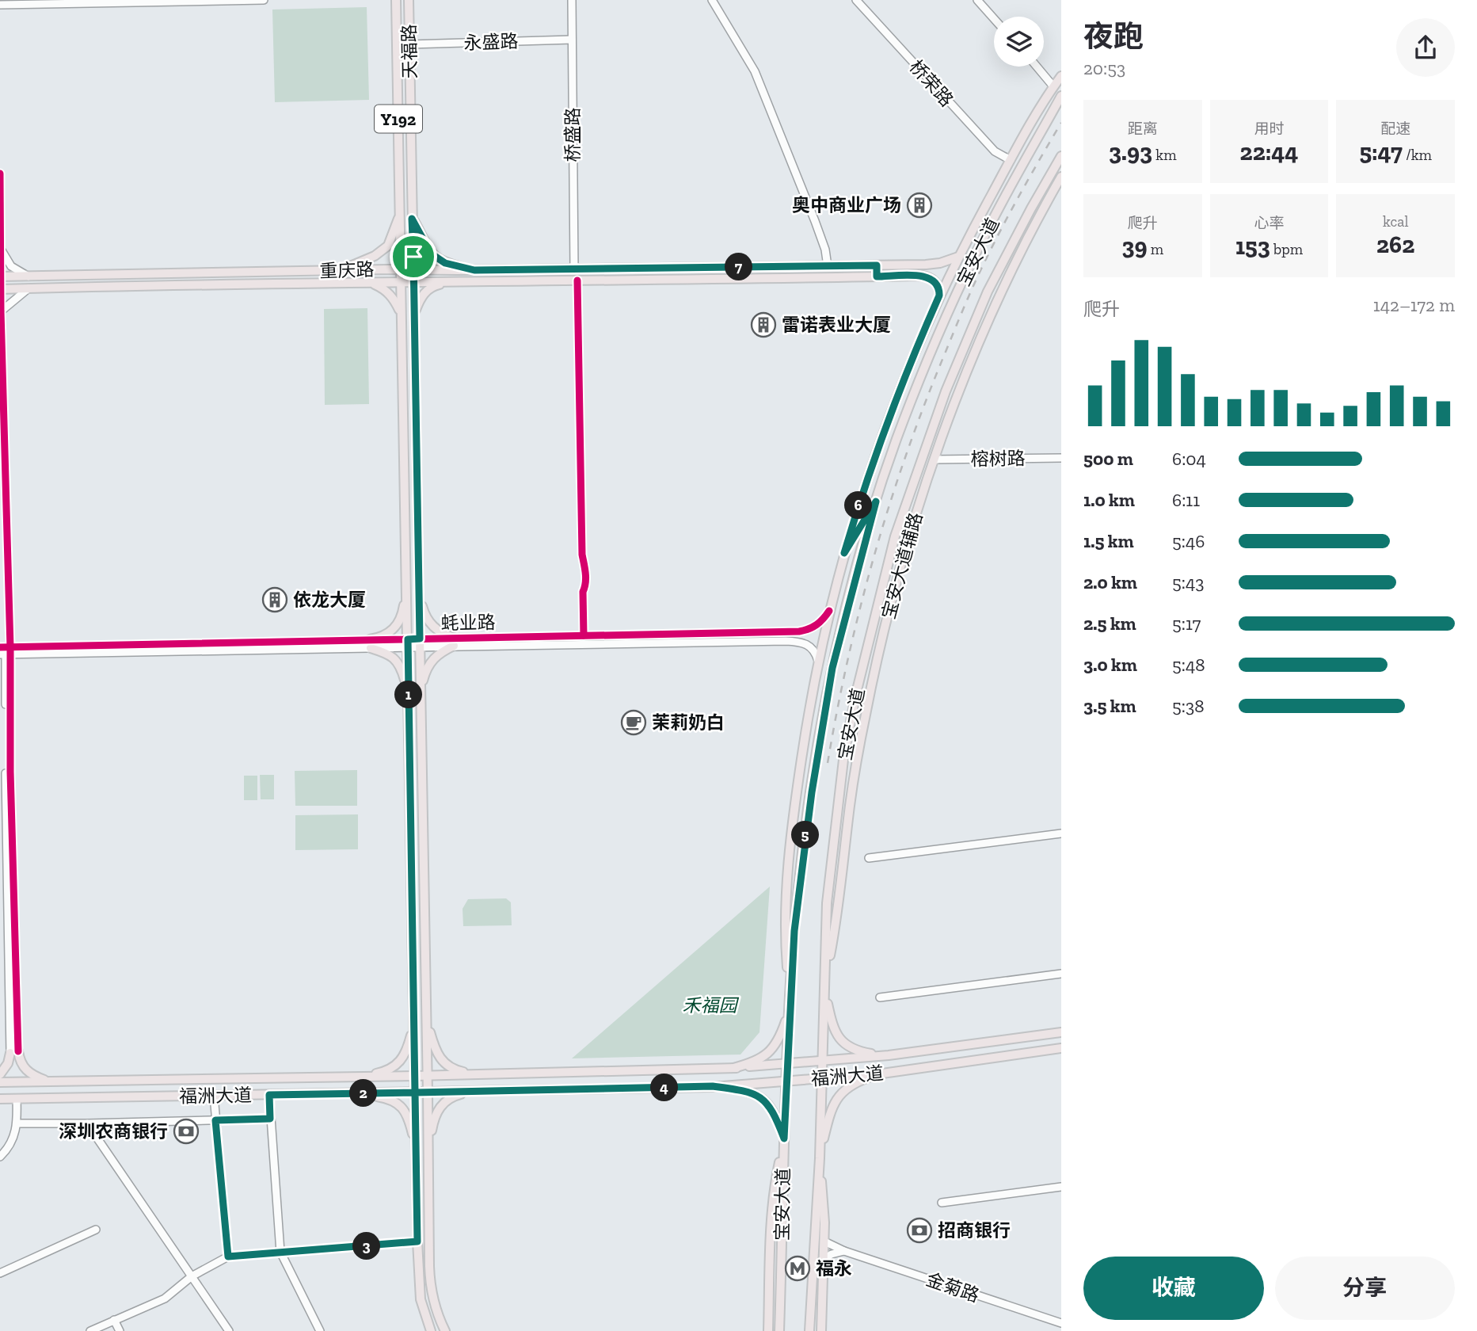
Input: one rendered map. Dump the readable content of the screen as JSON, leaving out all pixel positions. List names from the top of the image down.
{
  "streets": {
    "main road": [
      "天福路",
      "Y192",
      "宝安大道",
      "重庆路",
      "宝安大道辅路",
      "福洲大道"
    ],
    "street": [
      "永盛路",
      "桥荣路",
      "桥盛路",
      "榕树路",
      "蚝业路",
      "金菊路"
    ]
  },
  "crossings": [
    ["永盛路", "天福路"],
    ["永盛路", "桥盛路"],
    ["天福路", "Y192"],
    ["天福路", "重庆路"],
    ["天福路", "蚝业路"],
    ["天福路", "福洲大道"],
    ["Y192", "重庆路"],
    ["桥盛路", "重庆路"],
    ["宝安大道", "宝安大道辅路"],
    ["宝安大道", "福洲大道"],
    ["榕树路", "宝安大道辅路"]
  ],
  "parks": ["禾福园"],
  "places": {
    "building": ["奥中商业广场", "雷诺表业大厦", "依龙大厦"],
    "cafe": ["茉莉奶白"],
    "bank": ["深圳农商银行", "招商银行"],
    "metro station": ["福永"]
  },
  "page": {
    "heading": ["夜跑", "20:53"],
    "stats": [
      ["距离", "3.93 km"],
      ["用时", "22:44"],
      ["配速", "5:47 /km"],
      ["爬升", "39 m"],
      ["心率", "153 bpm"],
      ["kcal", "262"]
    ],
    "pins": [
      "7",
      "6",
      "1",
      "5",
      "4",
      "2",
      "3"
    ],
    "chart": ["爬升", "142–172 m"],
    "list": [
      {
        "name": "500 m",
        "note": "6:04"
      },
      {
        "name": "1.0 km",
        "note": "6:11"
      },
      {
        "name": "1.5 km",
        "note": "5:46"
      },
      {
        "name": "2.0 km",
        "note": "5:43"
      },
      {
        "name": "2.5 km",
        "note": "5:17"
      },
      {
        "name": "3.0 km",
        "note": "5:48"
      },
      {
        "name": "3.5 km",
        "note": "5:38"
      }
    ],
    "buttons": ["收藏", "分享"]
  }
}
